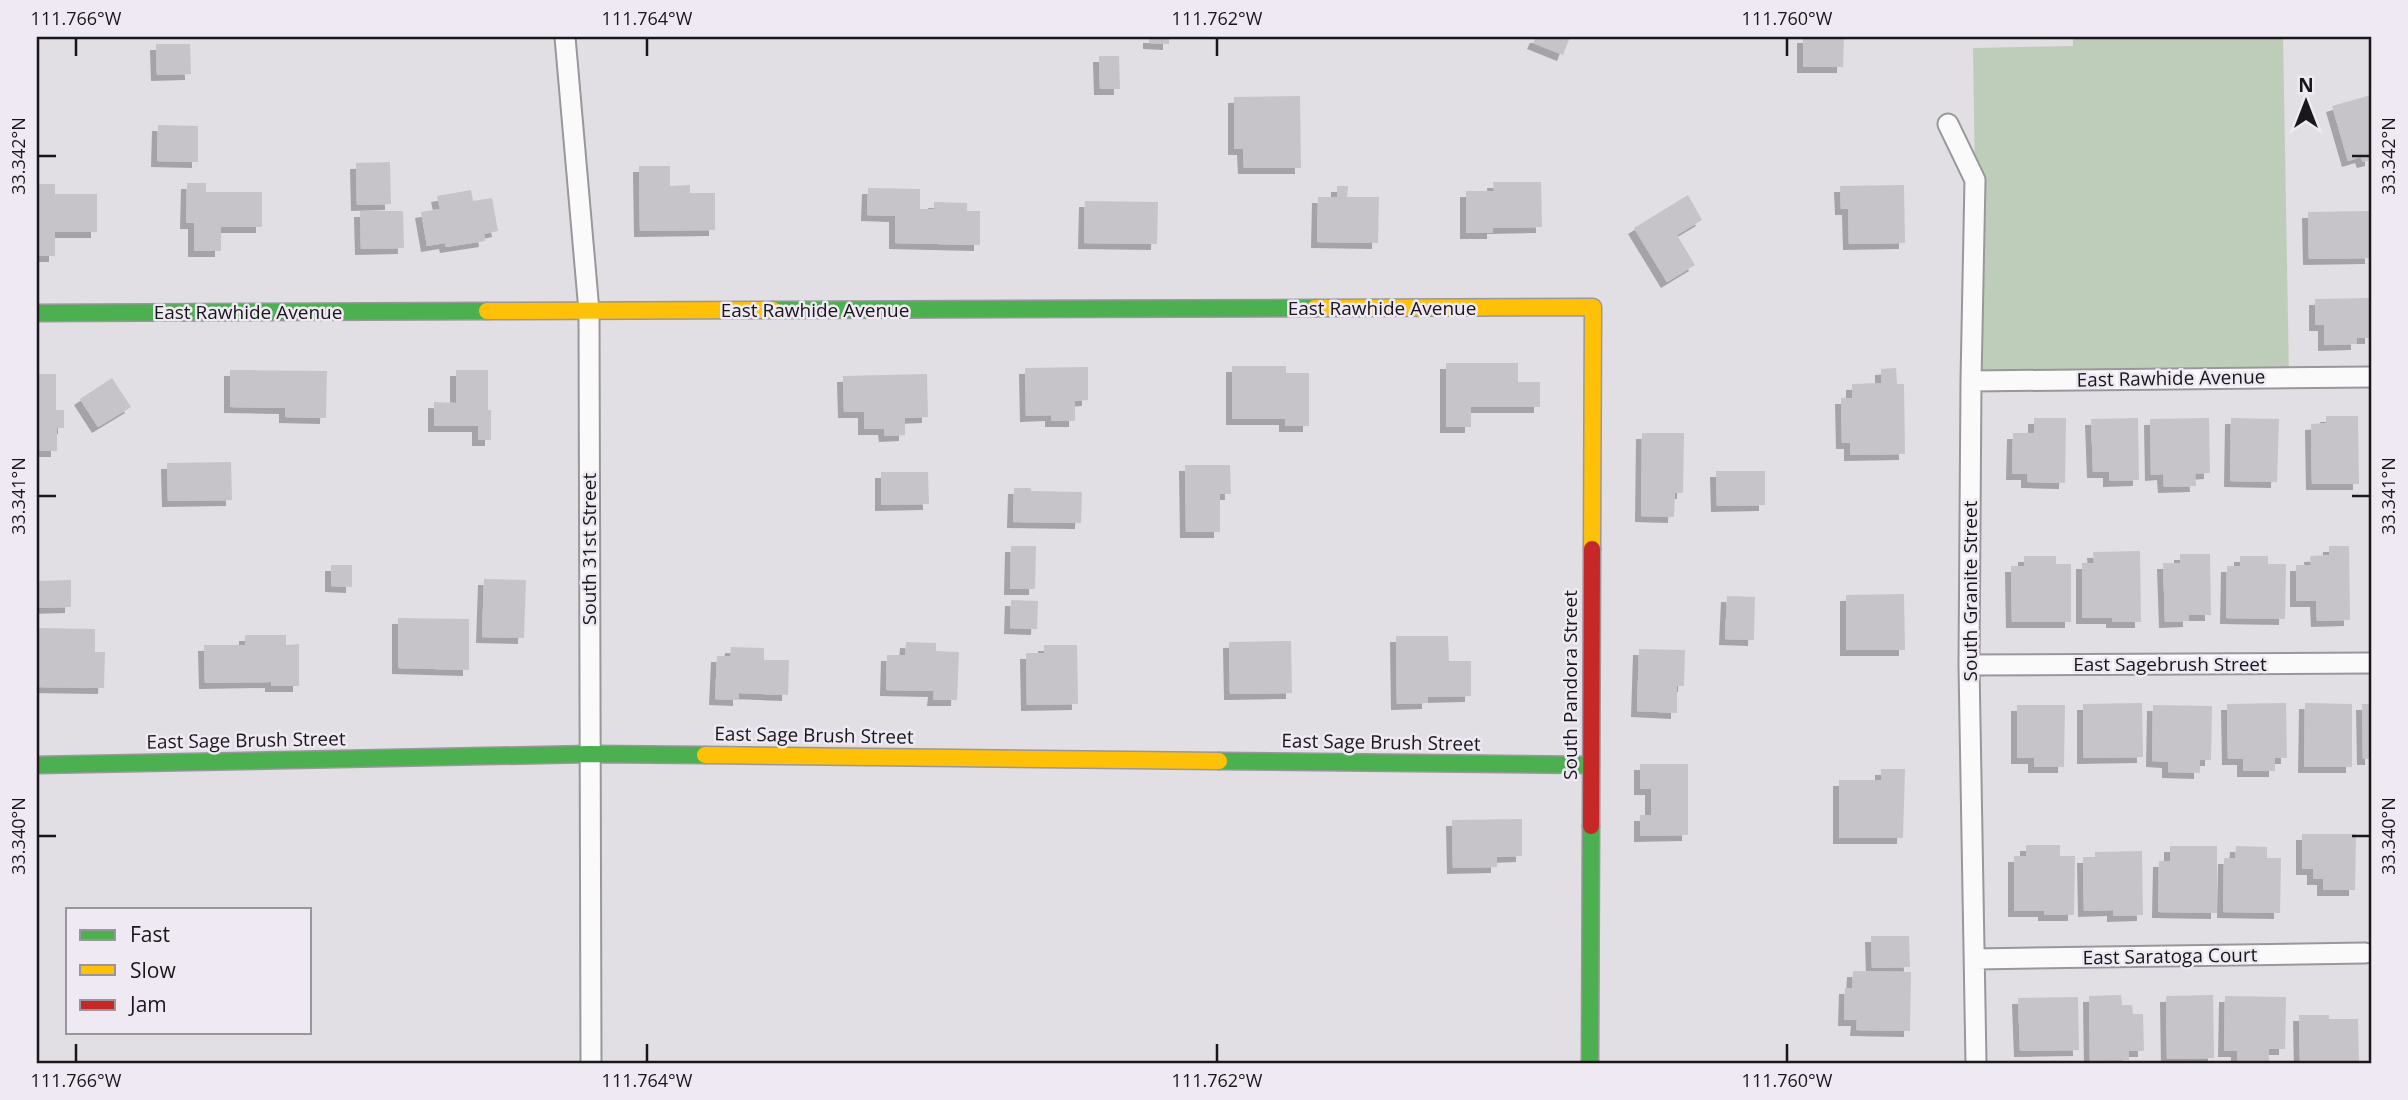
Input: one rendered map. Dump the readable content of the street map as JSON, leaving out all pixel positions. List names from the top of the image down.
{
  "streets": {
    "street": [
      "East Rawhide Avenue",
      "South 31st Street",
      "South Granite Street",
      "East Sagebrush Street",
      "South Pandora Street",
      "East Sage Brush Street",
      "East Saratoga Court"
    ]
  },
  "crossings": [
    ["East Rawhide Avenue", "South 31st Street"],
    ["East Rawhide Avenue", "South Granite Street"],
    ["East Rawhide Avenue", "South Pandora Street"],
    ["South 31st Street", "East Sage Brush Street"],
    ["South Granite Street", "East Sagebrush Street"],
    ["South Granite Street", "East Saratoga Court"],
    ["South Pandora Street", "East Sage Brush Street"]
  ],
  "legend": ["Fast", "Slow", "Jam"],
  "north": "top",
  "coordinates": [
    "111.766°W",
    "111.764°W",
    "111.762°W",
    "111.760°W",
    "33.342°N",
    "33.341°N",
    "33.340°N"
  ]
}
